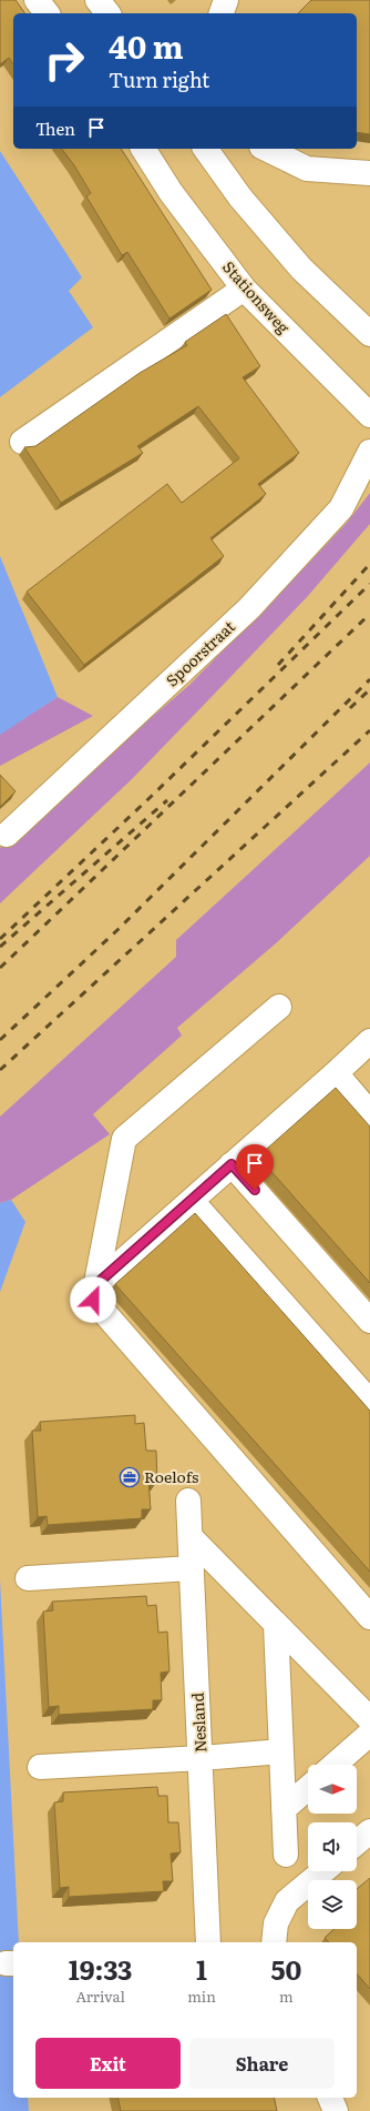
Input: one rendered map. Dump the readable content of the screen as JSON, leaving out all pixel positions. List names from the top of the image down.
{
  "streets": {
    "street": ["Stationsweg", "Spoorstraat", "Nesland"]
  },
  "places": {
    "office": ["Roelofs"]
  },
  "north": "right",
  "page": {
    "turn": ["40 m", "Turn right"],
    "then": "Then",
    "eta": [
      "19:33",
      "Arrival",
      "1",
      "min",
      "50",
      "m"
    ],
    "buttons": ["Exit", "Share"]
  }
}
